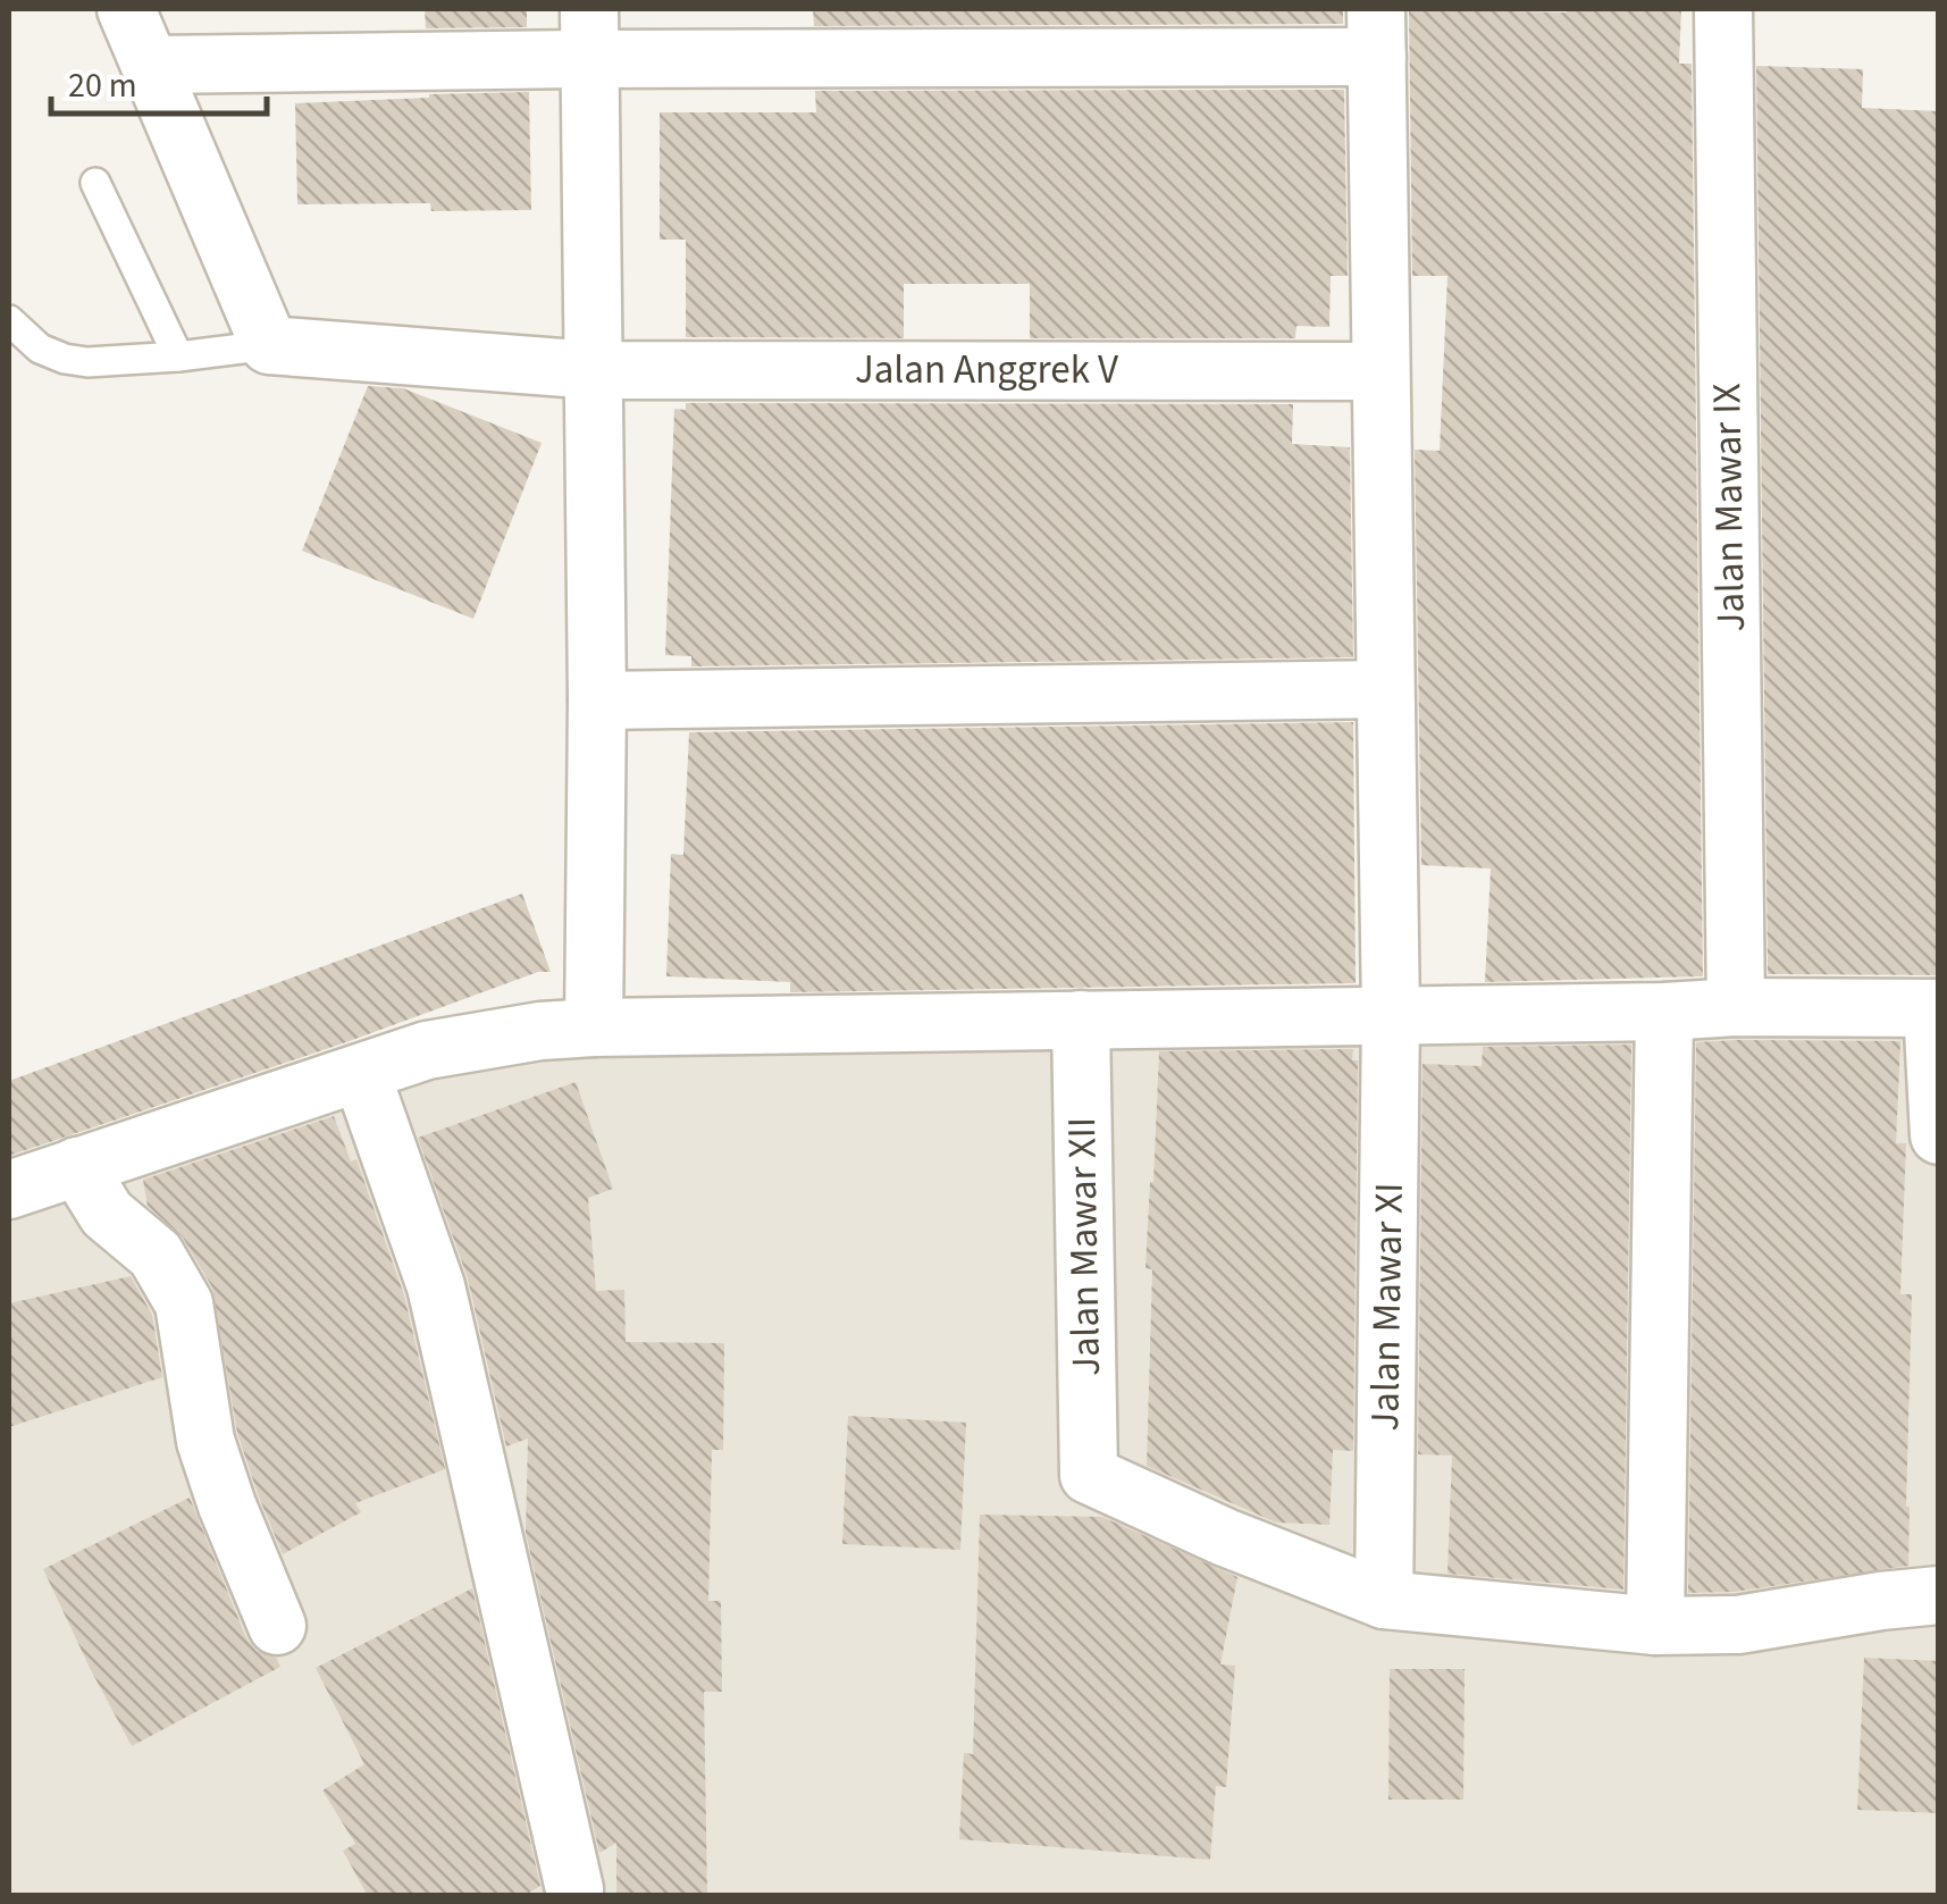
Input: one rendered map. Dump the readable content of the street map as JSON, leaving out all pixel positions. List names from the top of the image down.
{
  "streets": {
    "street": [
      "Jalan Anggrek V",
      "Jalan Mawar IX",
      "Jalan Mawar XII",
      "Jalan Mawar XI"
    ]
  },
  "crossings": [
    ["Jalan Anggrek V", "Jalan Mawar XI"],
    ["Jalan Mawar XII", "Jalan Mawar XI"]
  ],
  "scale_bar": "20 m"
}
